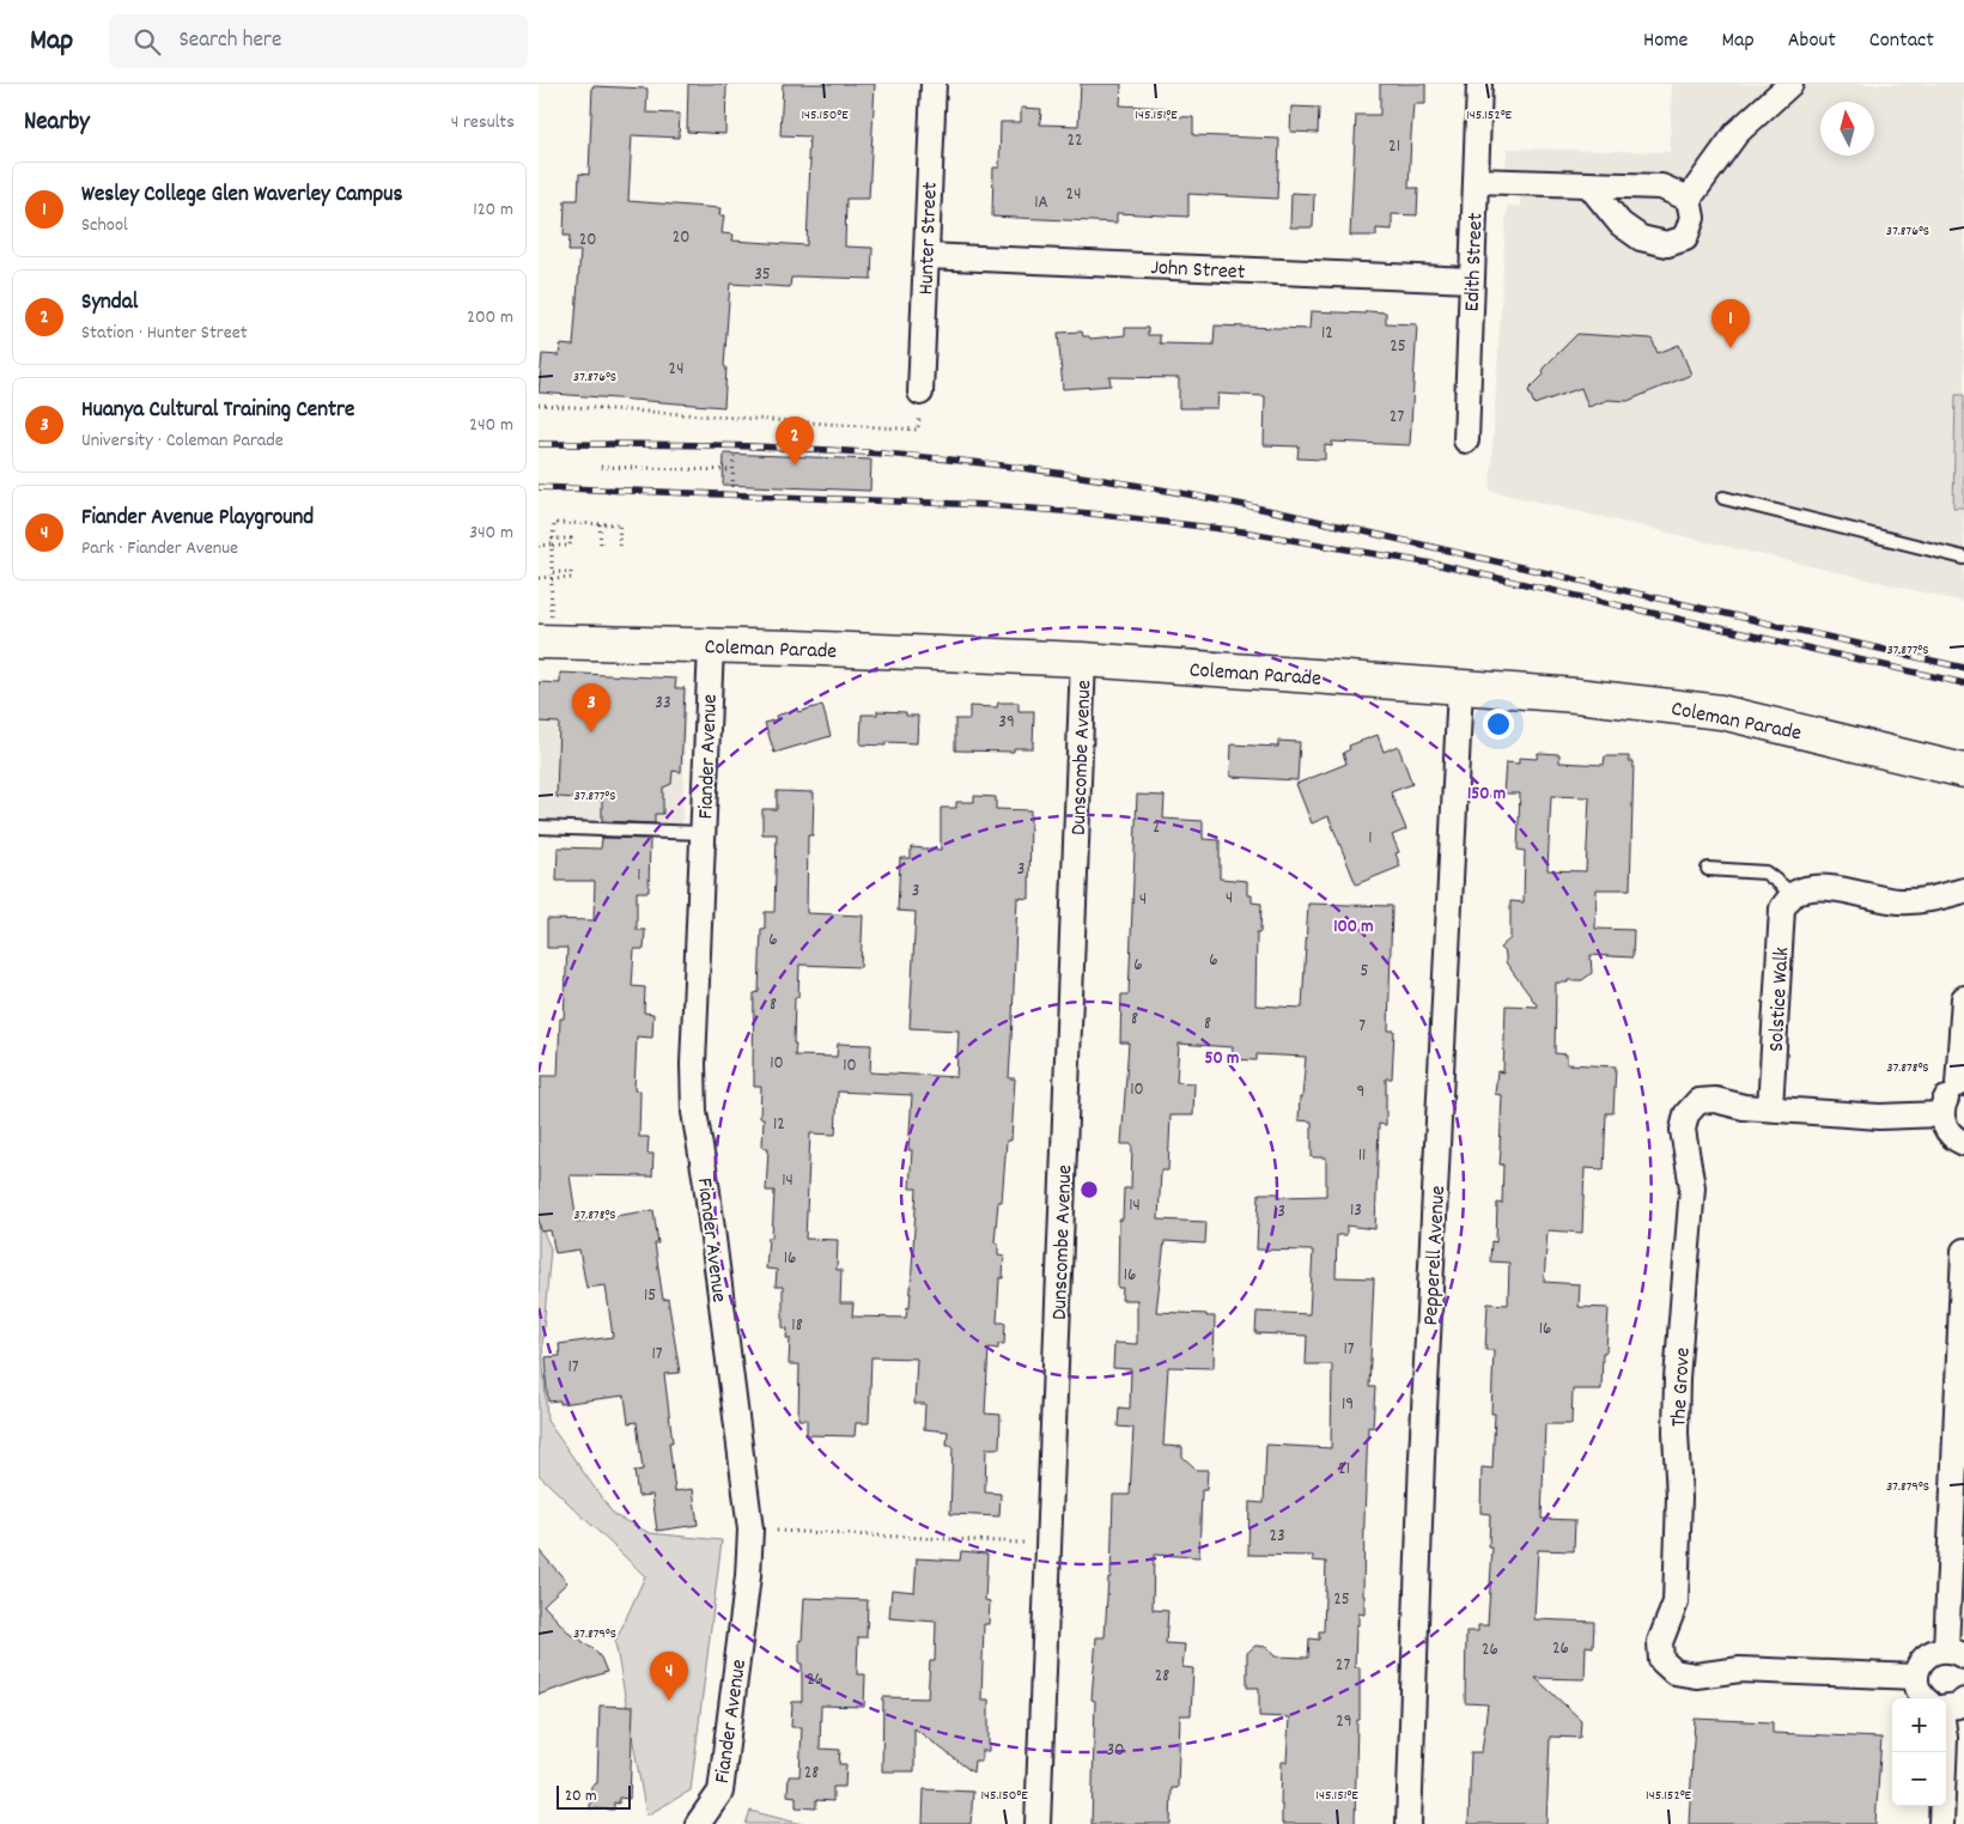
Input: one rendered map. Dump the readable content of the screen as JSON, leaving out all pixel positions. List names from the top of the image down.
{
  "streets": {
    "street": [
      "Hunter Street",
      "Edith Street",
      "John Street",
      "Coleman Parade",
      "Fiander Avenue",
      "Dunscombe Avenue",
      "Solstice Walk",
      "Pepperell Avenue",
      "The Grove"
    ]
  },
  "crossings": [
    ["Hunter Street", "John Street"],
    ["Edith Street", "John Street"],
    ["Coleman Parade", "Fiander Avenue"],
    ["Coleman Parade", "Dunscombe Avenue"],
    ["Coleman Parade", "Pepperell Avenue"],
    ["Solstice Walk", "The Grove"]
  ],
  "house_numbers": [
    "22",
    "21",
    "24",
    "1A",
    "20",
    "20",
    "35",
    "12",
    "25",
    "24",
    "27",
    "33",
    "39",
    "2",
    "1",
    "3",
    "1",
    "3",
    "4",
    "4",
    "6",
    "6",
    "6",
    "5",
    "8",
    "8",
    "8",
    "7",
    "10",
    "10",
    "10",
    "9",
    "12",
    "11",
    "14",
    "14",
    "13",
    "13",
    "16",
    "16",
    "15",
    "18",
    "16",
    "17",
    "17",
    "17",
    "19",
    "21",
    "23",
    "25",
    "26",
    "26",
    "27",
    "28",
    "26",
    "29",
    "30",
    "28"
  ],
  "scale_bar": "20 m",
  "north": "top",
  "page": {
    "header": "Map",
    "search": "Search here",
    "nav": [
      "Home",
      "Map",
      "About",
      "Contact"
    ],
    "heading": ["Nearby", "4 results"],
    "list": [
      {
        "mark": "1",
        "name": "Wesley College Glen Waverley Campus",
        "note": "School",
        "value": "120 m"
      },
      {
        "mark": "2",
        "name": "Syndal",
        "note": "Station · Hunter Street",
        "value": "200 m"
      },
      {
        "mark": "3",
        "name": "Huanya Cultural Training Centre",
        "note": "University · Coleman Parade",
        "value": "240 m"
      },
      {
        "mark": "4",
        "name": "Fiander Avenue Playground",
        "note": "Park · Fiander Avenue",
        "value": "340 m"
      }
    ],
    "pins": [
      "1",
      "2",
      "3",
      "4"
    ],
    "map_buttons": ["+", "−"],
    "scale": "20 m"
  },
  "coordinates": [
    "145.150°E",
    "145.151°E",
    "145.152°E",
    "37.876°S",
    "37.877°S",
    "37.878°S",
    "37.879°S"
  ],
  "rings": ["150 m", "100 m", "50 m"]
}
